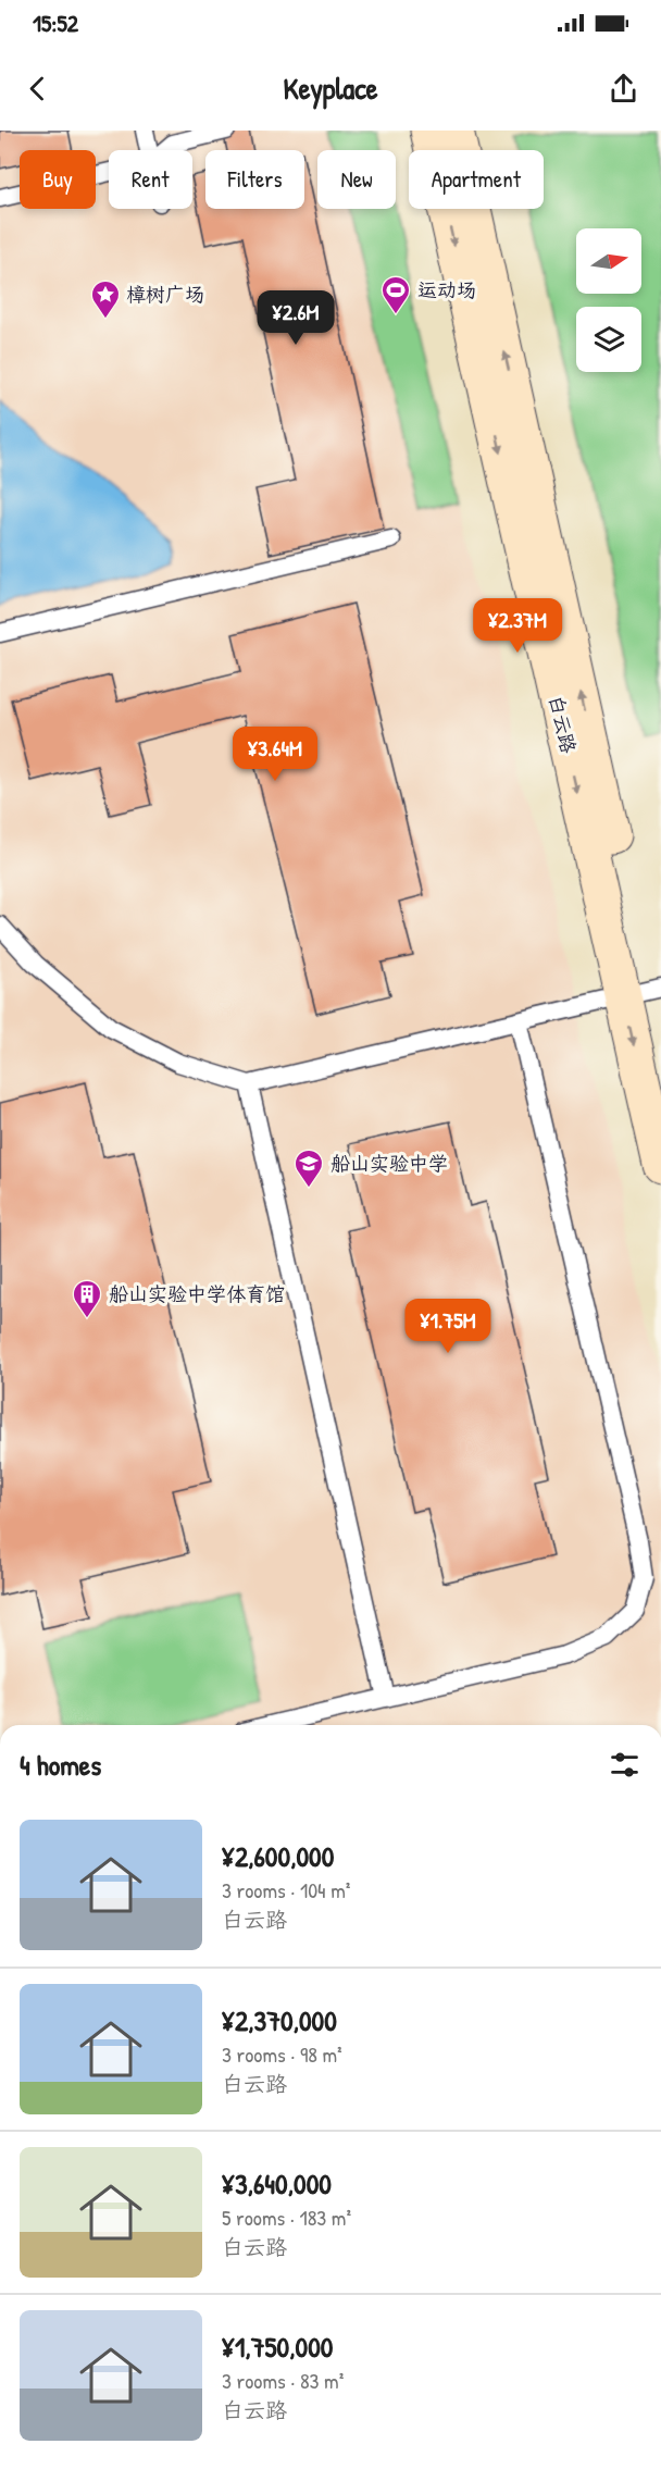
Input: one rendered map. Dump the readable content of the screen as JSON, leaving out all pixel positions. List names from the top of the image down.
{
  "streets": {
    "street": ["白云路"]
  },
  "places": {
    "sports": ["运动场"],
    "place": ["樟树广场"],
    "school or university": ["船山实验中学"],
    "building": ["船山实验中学体育馆"]
  },
  "north": "right",
  "page": {
    "status": "15:52",
    "header": "Keyplace",
    "chip": [
      "Buy",
      "Rent",
      "Filters",
      "New",
      "Apartment"
    ],
    "price": [
      "¥2.6M",
      "¥2.37M",
      "¥3.64M",
      "¥1.75M"
    ],
    "heading": "4 homes",
    "list": [
      {
        "name": "¥2,600,000",
        "note": "3 rooms · 104 m² · 白云路"
      },
      {
        "name": "¥2,370,000",
        "note": "3 rooms · 98 m² · 白云路"
      },
      {
        "name": "¥3,640,000",
        "note": "5 rooms · 183 m² · 白云路"
      },
      {
        "name": "¥1,750,000",
        "note": "3 rooms · 83 m² · 白云路"
      }
    ]
  }
}
